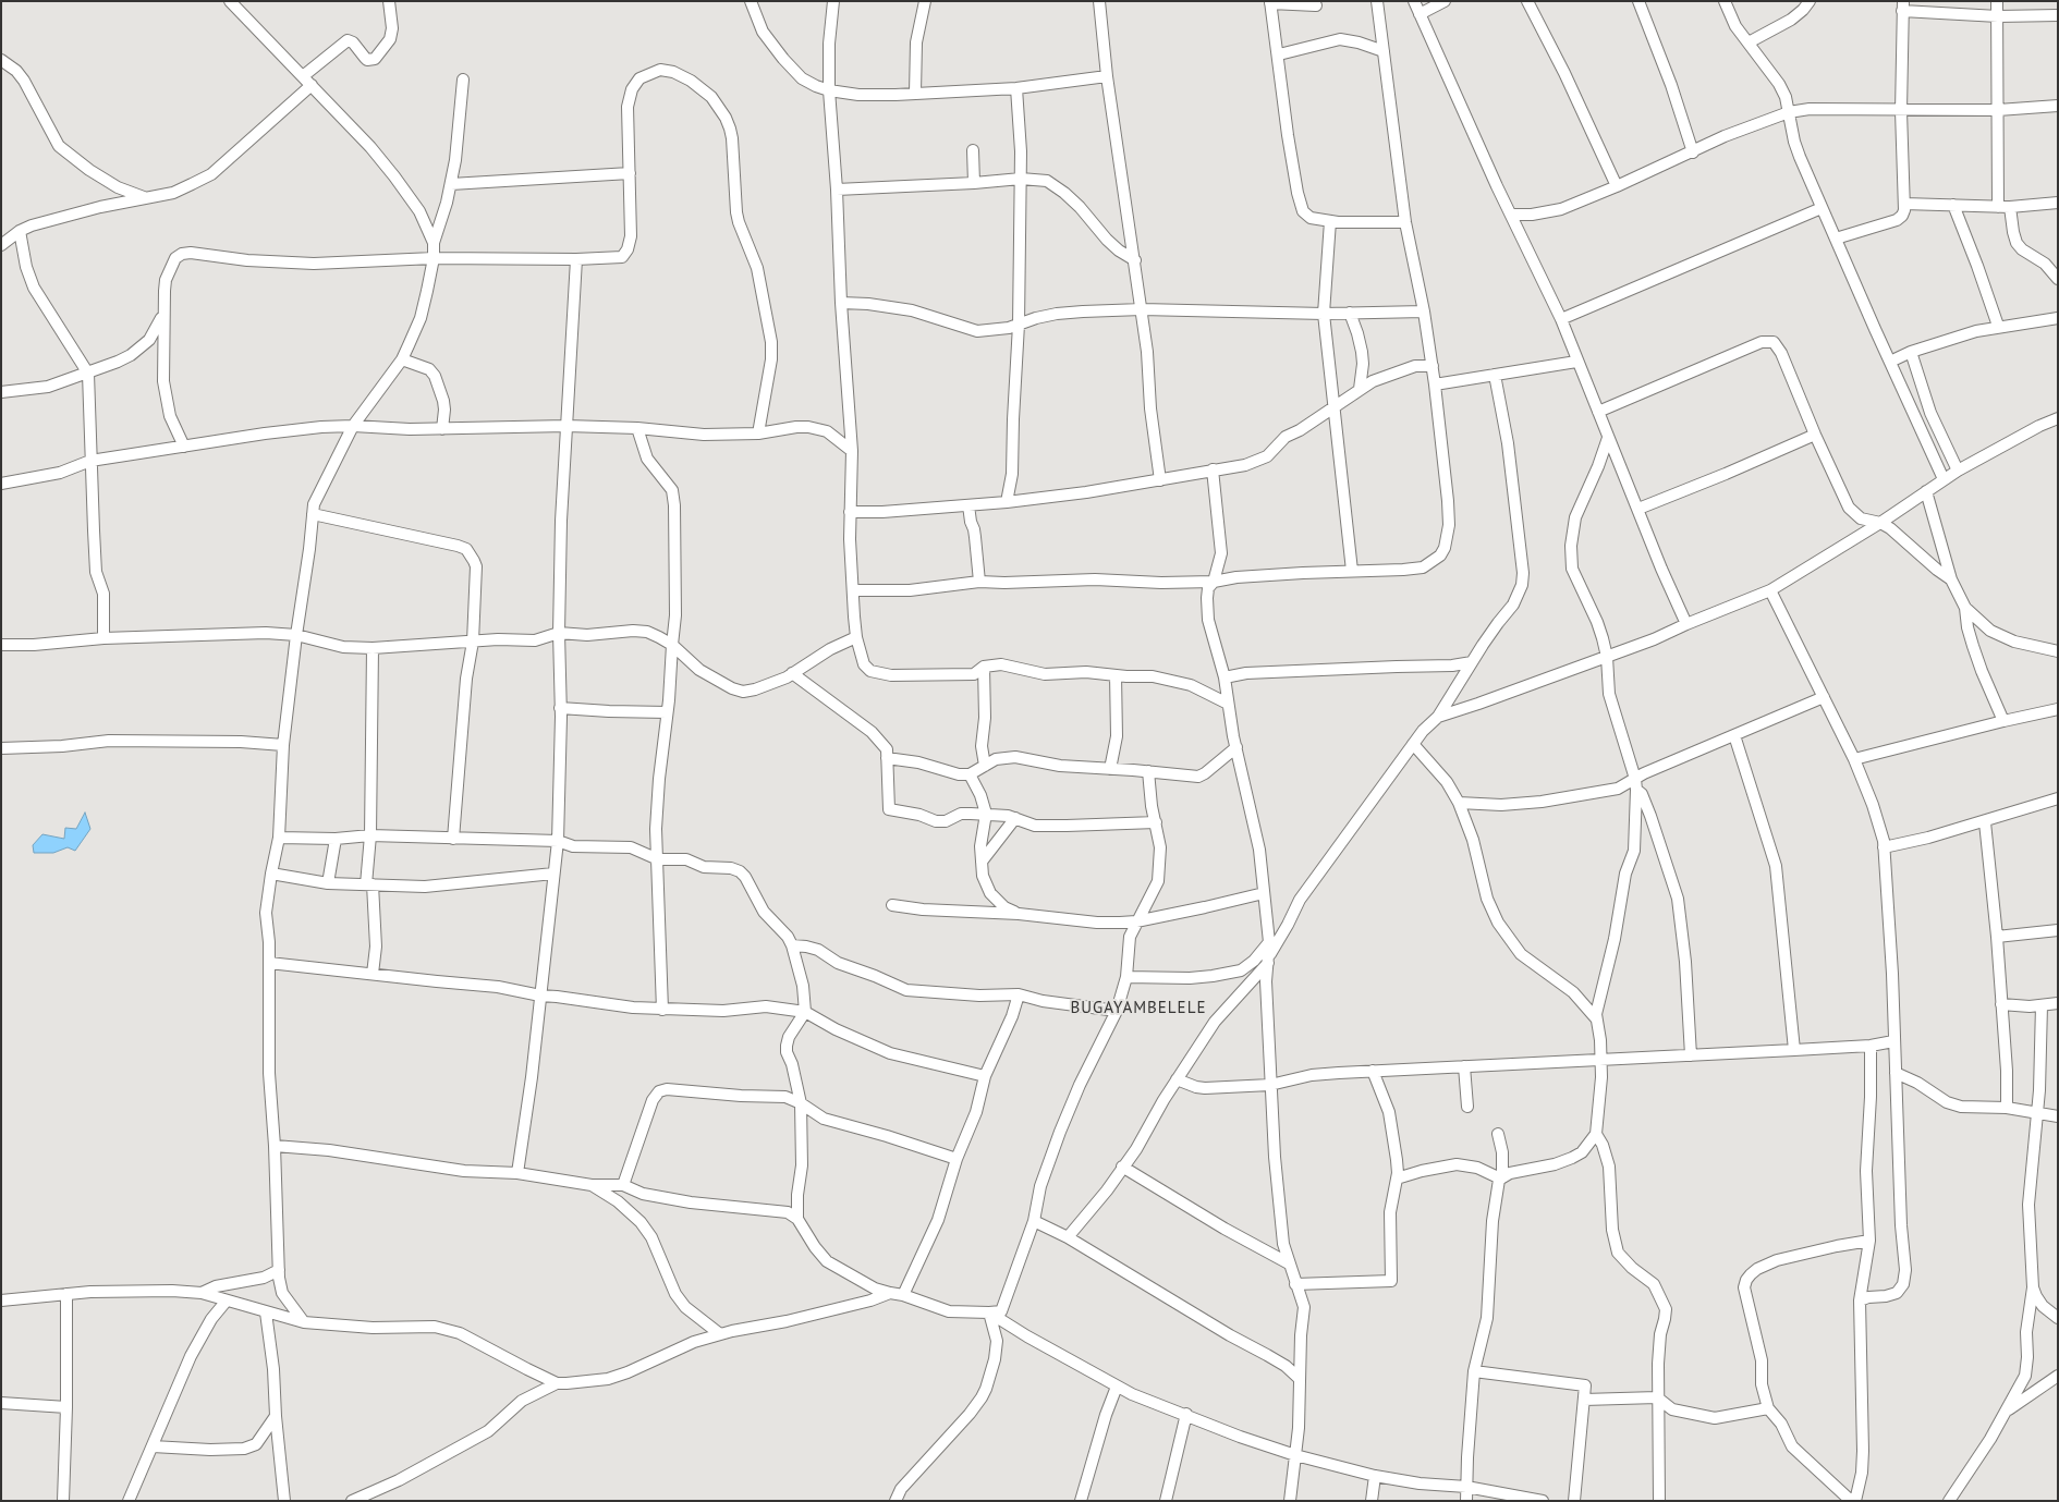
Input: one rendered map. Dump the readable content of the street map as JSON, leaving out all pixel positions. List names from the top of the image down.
{
  "districts": ["BUGAYAMBELELE"]
}
